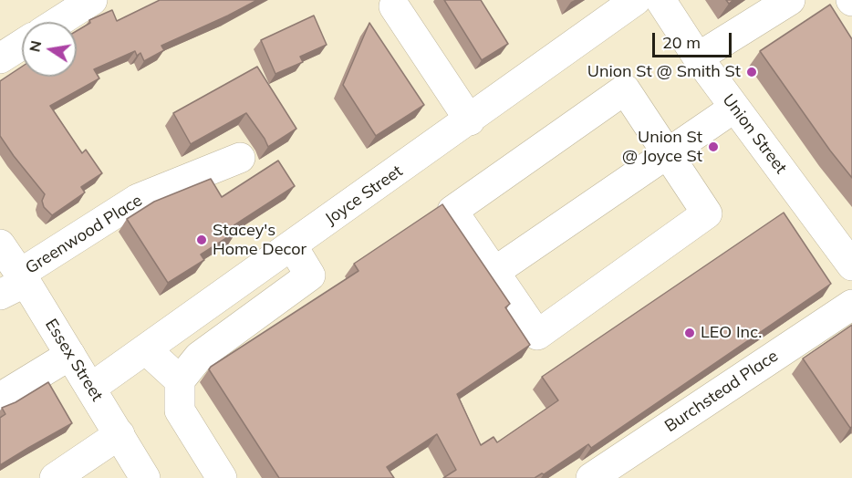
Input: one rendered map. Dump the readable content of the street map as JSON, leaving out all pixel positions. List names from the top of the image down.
{
  "streets": {
    "street": [
      "Union Street",
      "Joyce Street",
      "Greenwood Place",
      "Essex Street",
      "Burchstead Place"
    ]
  },
  "crossings": [
    ["Joyce Street", "Essex Street"],
    ["Greenwood Place", "Essex Street"]
  ],
  "places": [
    "Union St @ Smith St",
    "Union St @ Joyce St",
    "Stacey's Home Decor",
    "LEO Inc."
  ],
  "scale_bar": "20 m",
  "north": "left"
}
